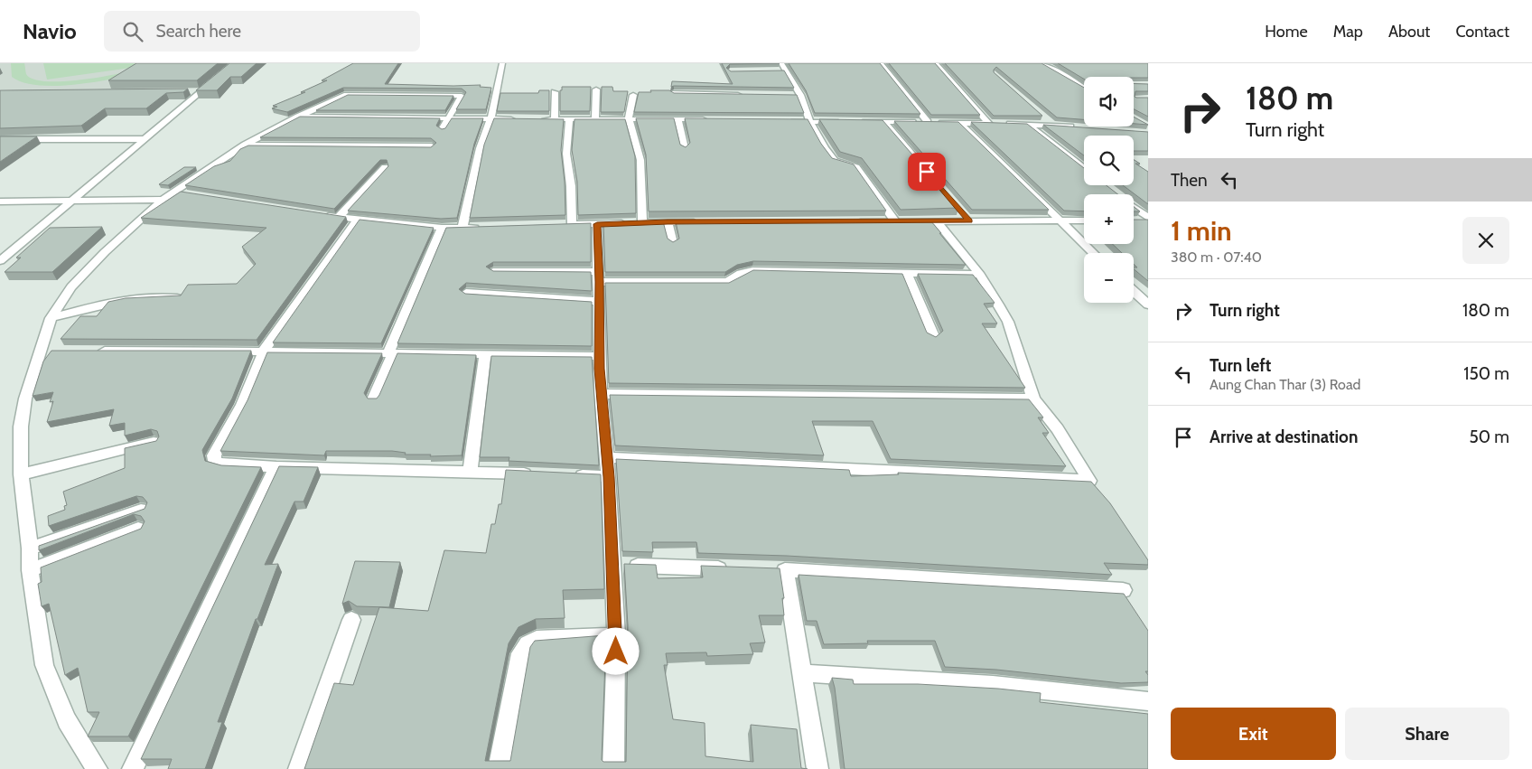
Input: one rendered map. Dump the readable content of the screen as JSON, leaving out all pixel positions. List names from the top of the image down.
{
  "page": {
    "header": "Navio",
    "search": "Search here",
    "nav": [
      "Home",
      "Map",
      "About",
      "Contact"
    ],
    "turn": ["180 m", "Turn right"],
    "map_buttons": ["+", "−"],
    "then": "Then",
    "heading": ["1 min", "380 m · 07:40"],
    "list": [
      {
        "name": "Turn right",
        "value": "180 m"
      },
      {
        "name": "Turn left",
        "note": "Aung Chan Thar (3) Road",
        "value": "150 m"
      },
      {
        "name": "Arrive at destination",
        "value": "50 m"
      }
    ],
    "buttons": ["Exit", "Share"]
  }
}
